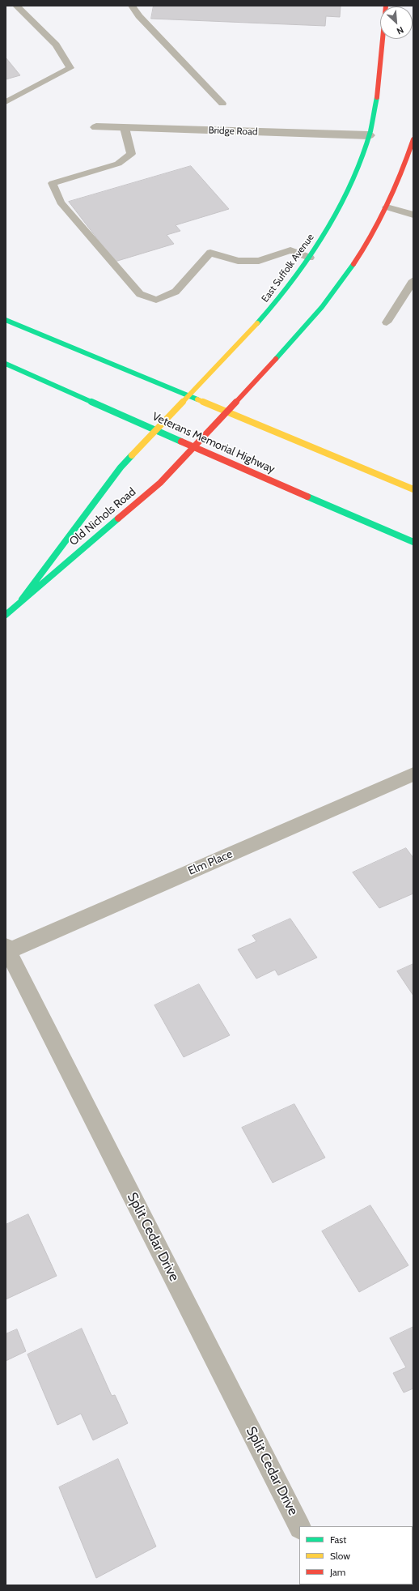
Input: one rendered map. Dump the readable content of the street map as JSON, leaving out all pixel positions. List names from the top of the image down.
{
  "streets": {
    "main road": ["East Suffolk Avenue", "Veterans Memorial Highway", "Old Nichols Road"],
    "street": ["Bridge Road", "Elm Place", "Split Cedar Drive"]
  },
  "crossings": [
    ["Bridge Road", "East Suffolk Avenue"],
    ["East Suffolk Avenue", "Veterans Memorial Highway"],
    ["East Suffolk Avenue", "Old Nichols Road"],
    ["Veterans Memorial Highway", "Old Nichols Road"],
    ["Elm Place", "Split Cedar Drive"]
  ],
  "legend": ["Fast", "Slow", "Jam"],
  "north": "bottom right"
}
